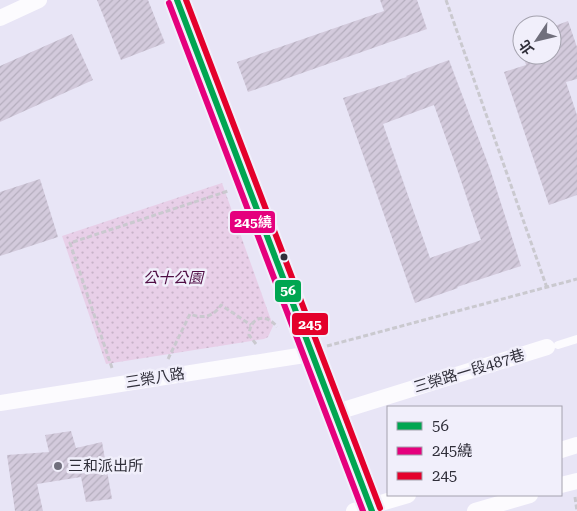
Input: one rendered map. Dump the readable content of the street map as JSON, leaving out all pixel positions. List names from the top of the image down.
{
  "streets": {
    "street": ["三榮路一段487巷", "三榮八路"]
  },
  "parks": ["公十公園"],
  "places": ["三和派出所"],
  "lines": ["transit line 56", "transit line 245", "transit line 245繞"],
  "legend": ["56", "245繞", "245"],
  "north": "bottom left"
}
